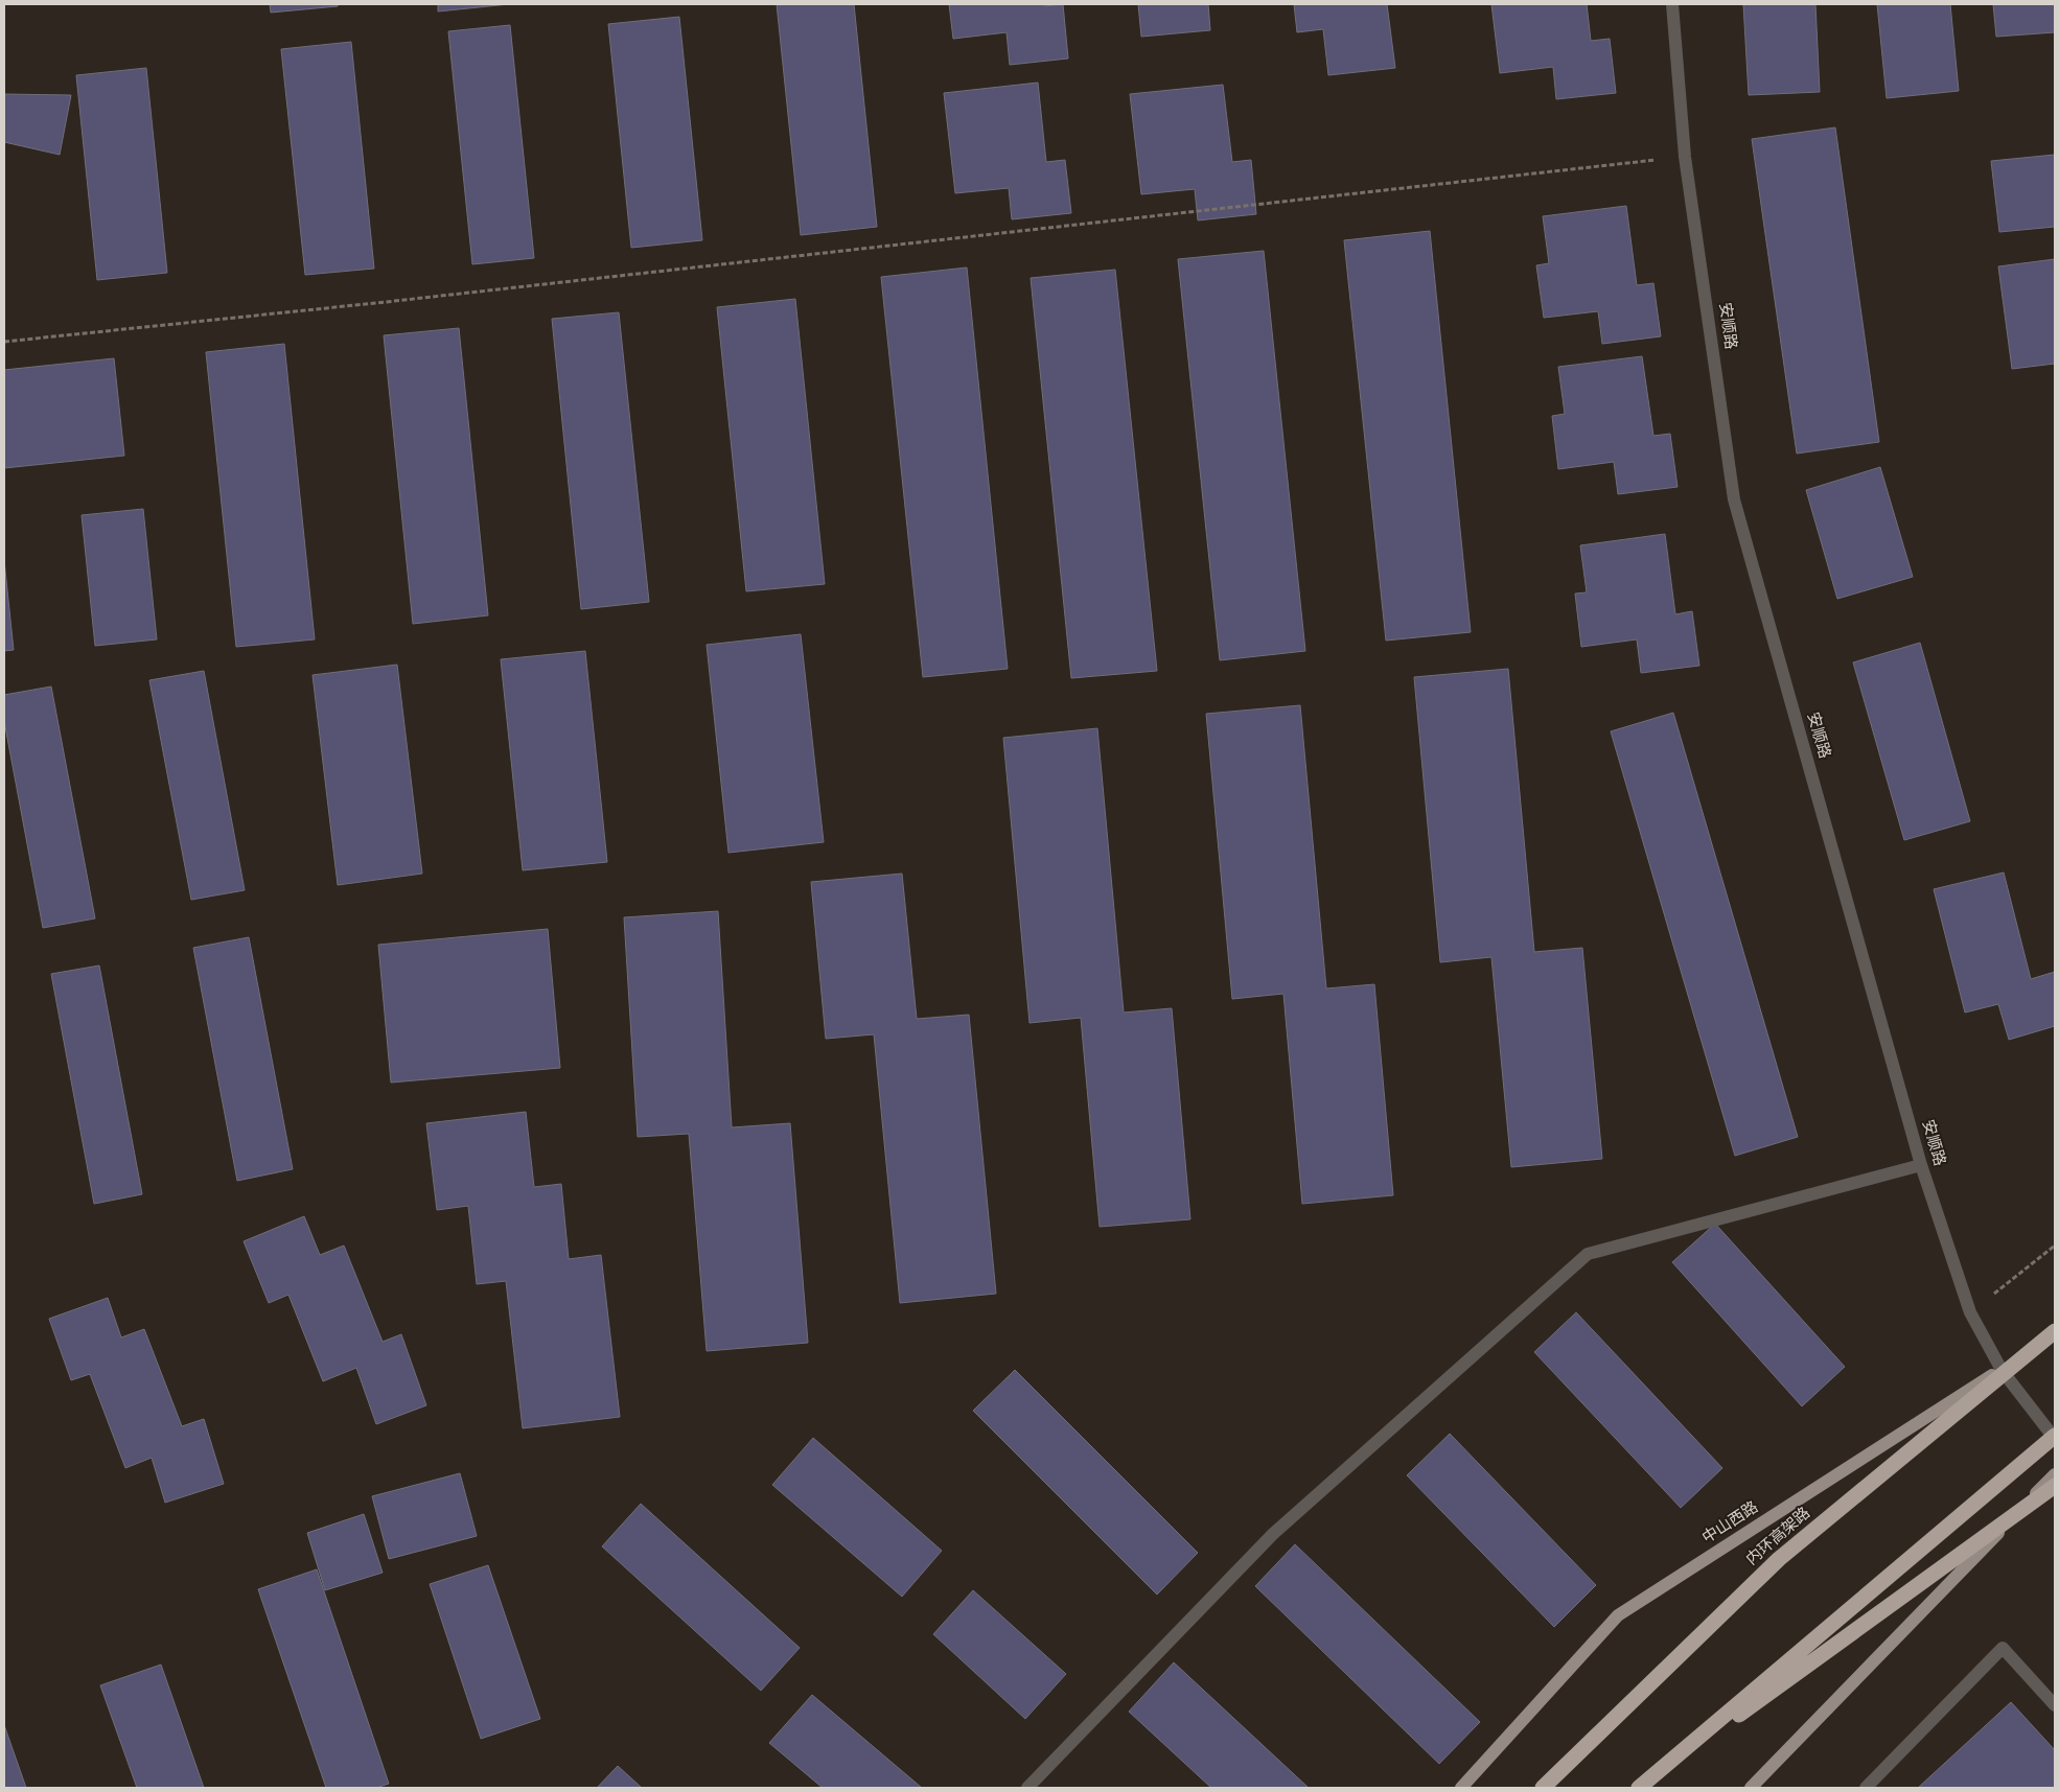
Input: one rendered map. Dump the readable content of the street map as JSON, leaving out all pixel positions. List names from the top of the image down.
{
  "streets": {
    "highway": ["内环高架路"],
    "main road": ["中山西路"],
    "street": ["安顺路"]
  },
  "crossings": [
    ["安顺路", "中山西路"],
    ["中山西路", "内环高架路"]
  ]
}
